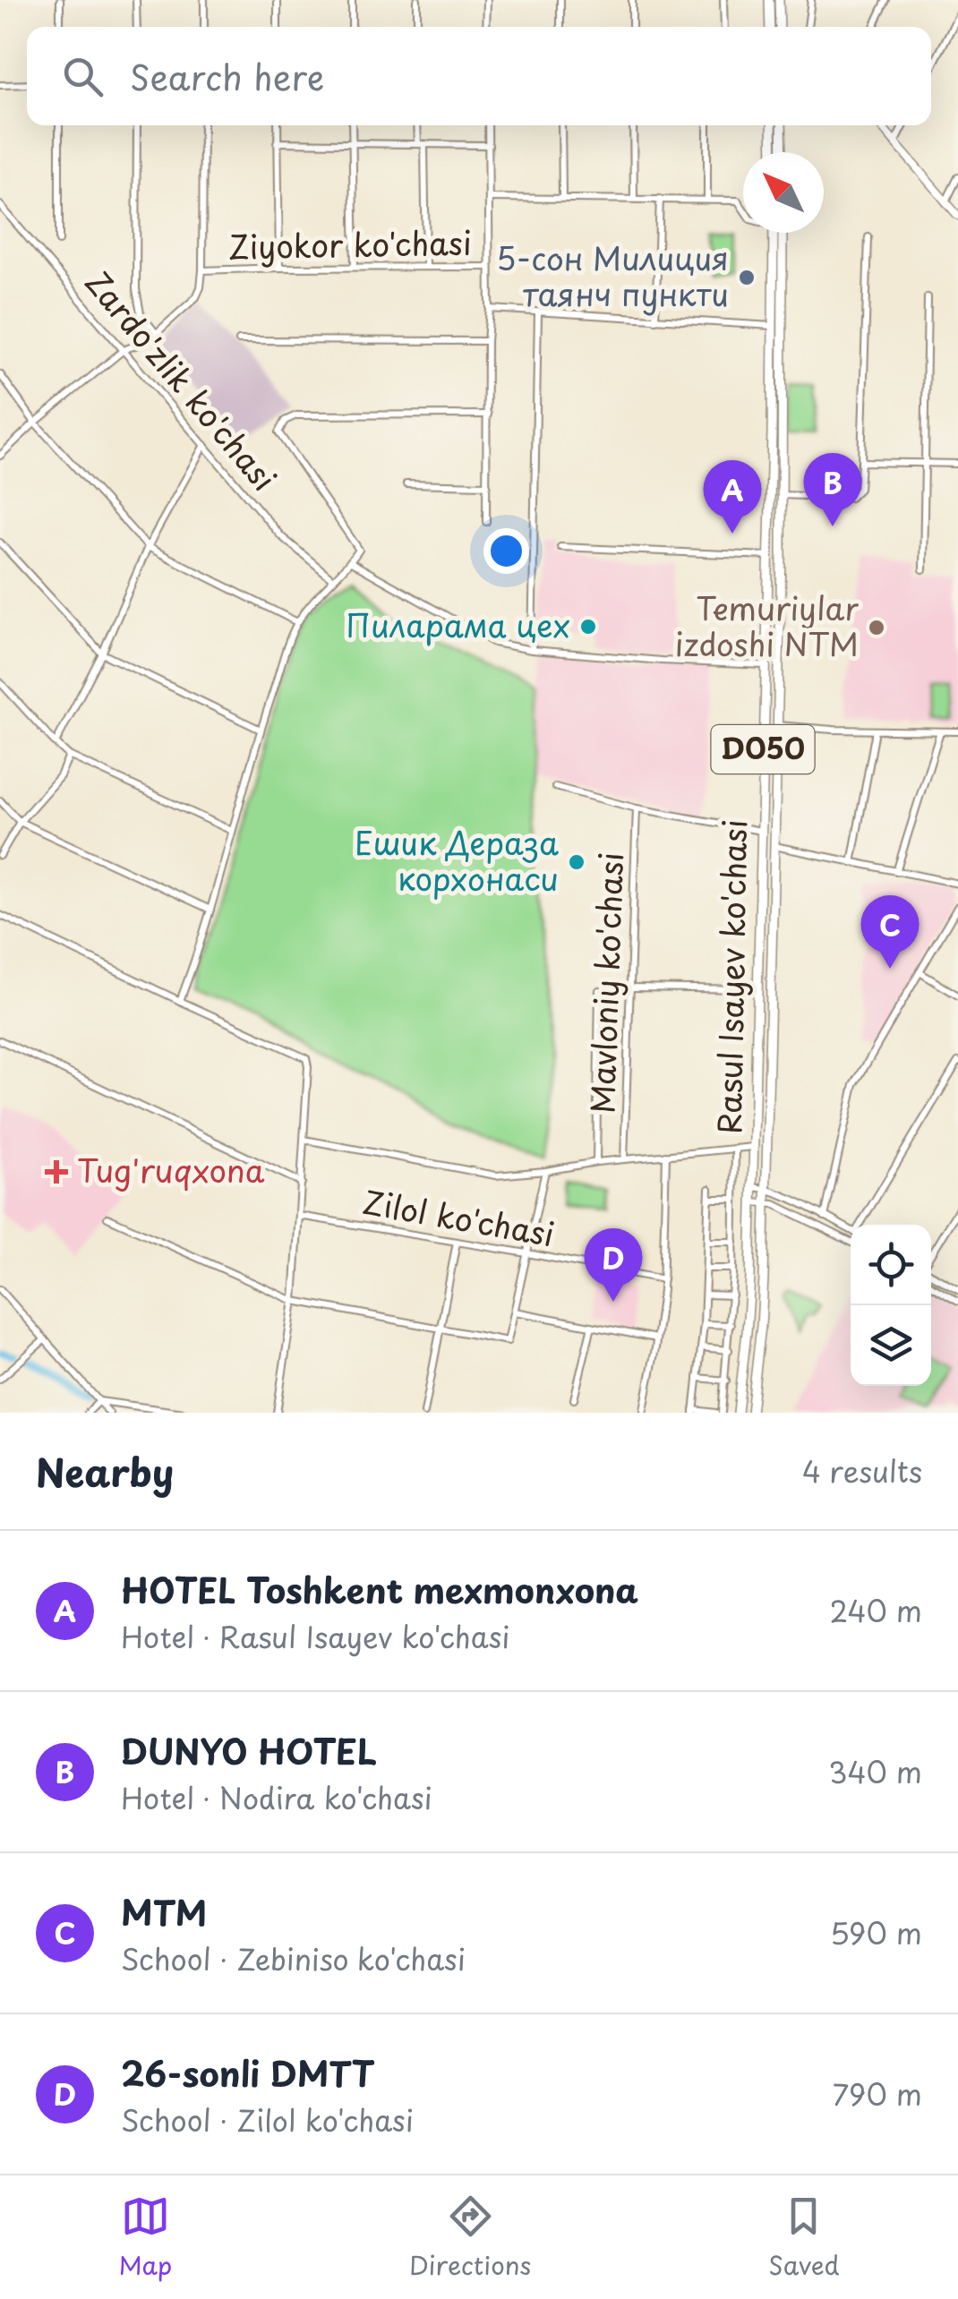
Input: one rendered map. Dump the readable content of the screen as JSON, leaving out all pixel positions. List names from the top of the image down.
{
  "streets": {
    "main road": ["D050", "Rasul Isayev ko'chasi"],
    "street": [
      "Ziyokor ko'chasi",
      "Zardo'zlik ko'chasi",
      "Mavloniy ko'chasi",
      "Zilol ko'chasi"
    ]
  },
  "places": {
    "other": [
      "5-сон Милиция таянч пункти",
      "Пиларама цех",
      "Temuriylar izdoshi NTM",
      "Ешик Дераза корхонаси"
    ],
    "health": ["Tug'ruqxona"]
  },
  "north": "top left",
  "page": {
    "search": "Search here",
    "pins": [
      "B",
      "A",
      "C",
      "D"
    ],
    "heading": ["Nearby", "4 results"],
    "list": [
      {
        "mark": "A",
        "name": "HOTEL Toshkent mexmonxona",
        "note": "Hotel · Rasul Isayev ko'chasi",
        "value": "240 m"
      },
      {
        "mark": "B",
        "name": "DUNYO HOTEL",
        "note": "Hotel · Nodira ko'chasi",
        "value": "340 m"
      },
      {
        "mark": "C",
        "name": "MTM",
        "note": "School · Zebiniso ko'chasi",
        "value": "590 m"
      },
      {
        "mark": "D",
        "name": "26-sonli DMTT",
        "note": "School · Zilol ko'chasi",
        "value": "790 m"
      }
    ],
    "nav": ["Map", "Directions", "Saved"]
  }
}
